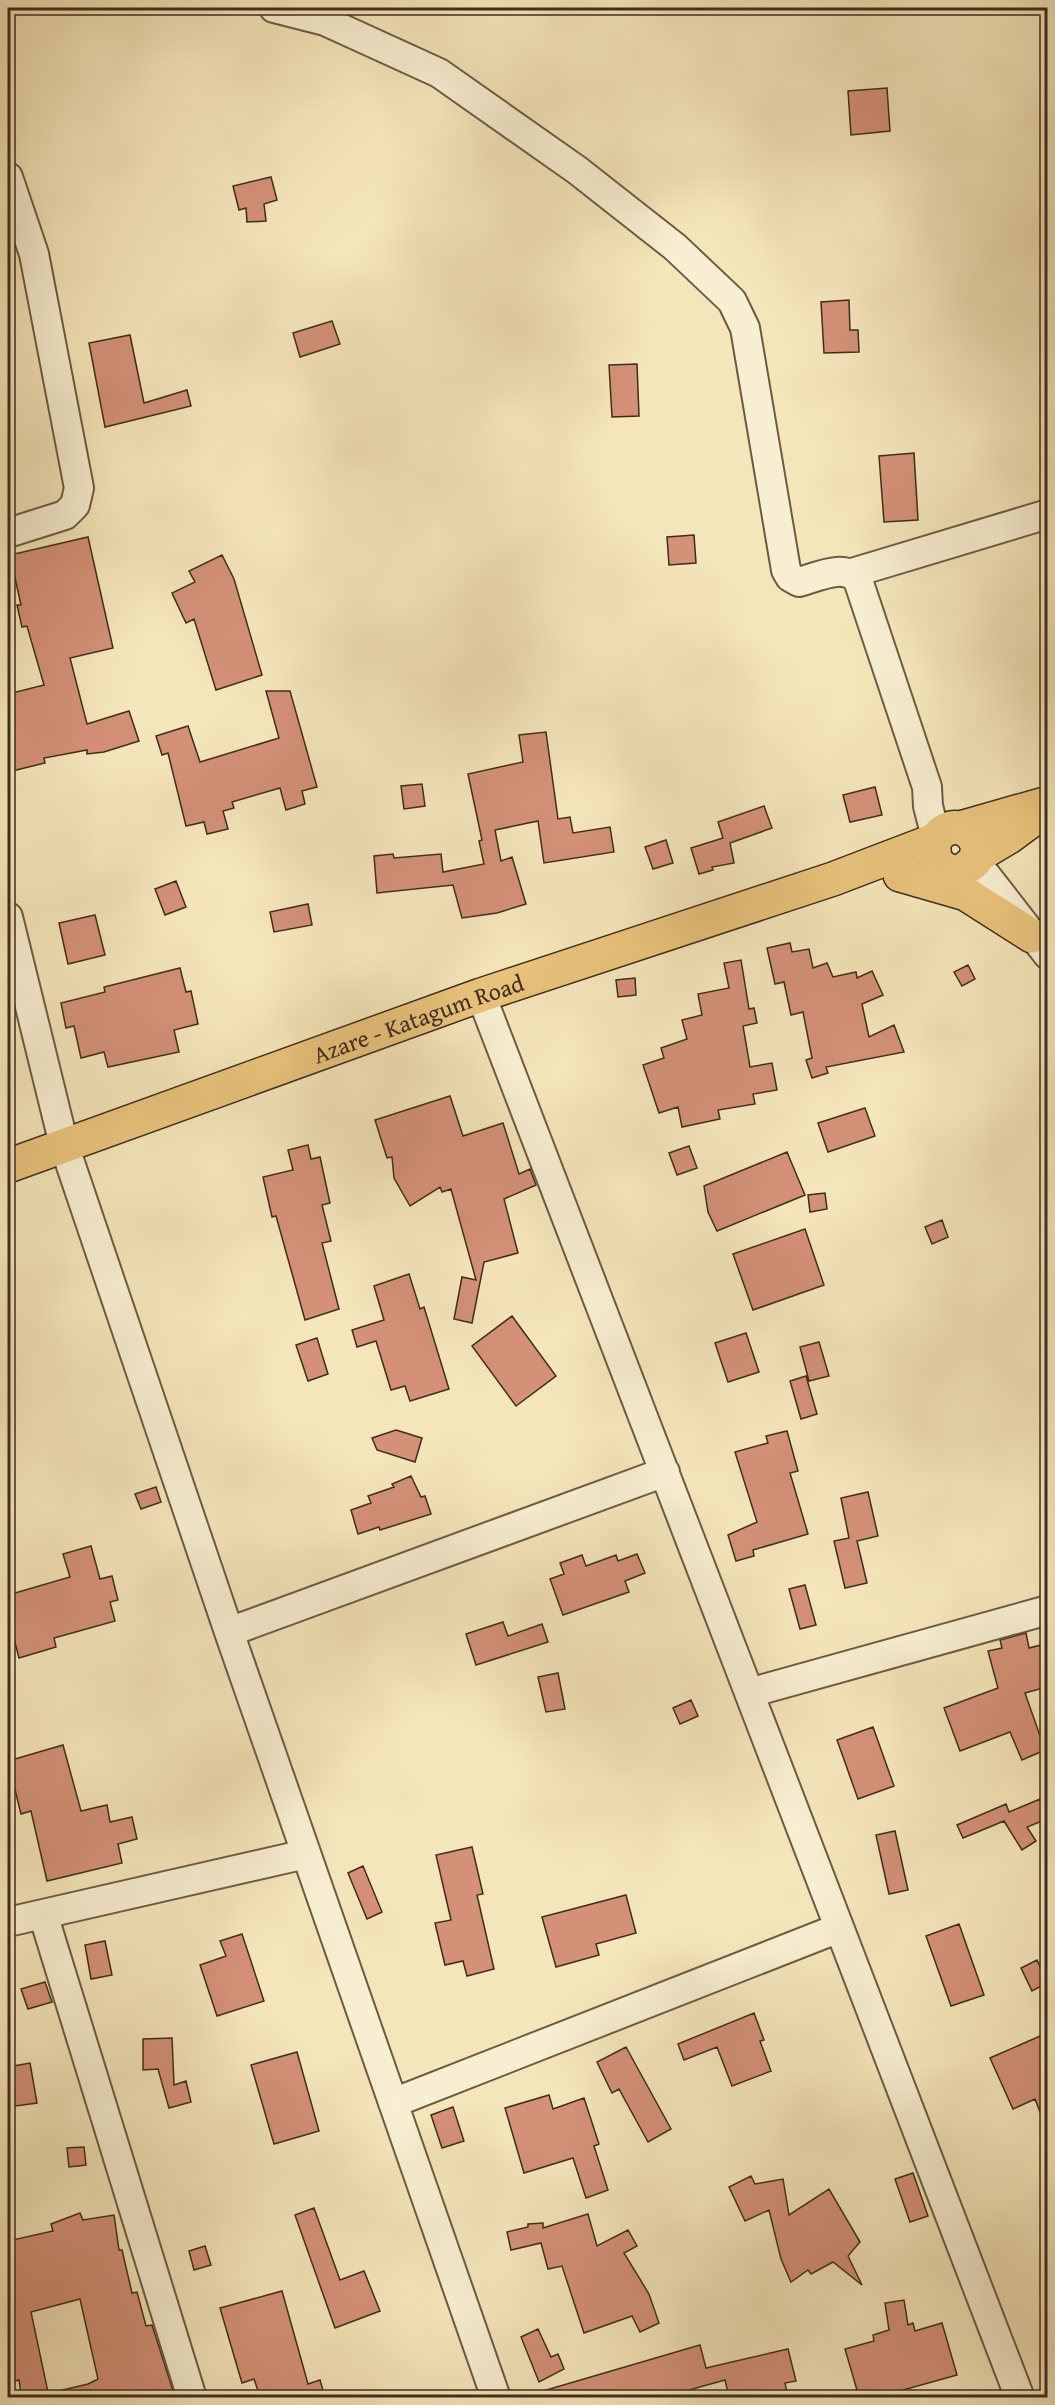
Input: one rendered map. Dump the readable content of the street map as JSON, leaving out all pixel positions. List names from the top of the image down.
{
  "streets": {
    "main road": ["Azare - Katagum Road"]
  }
}
